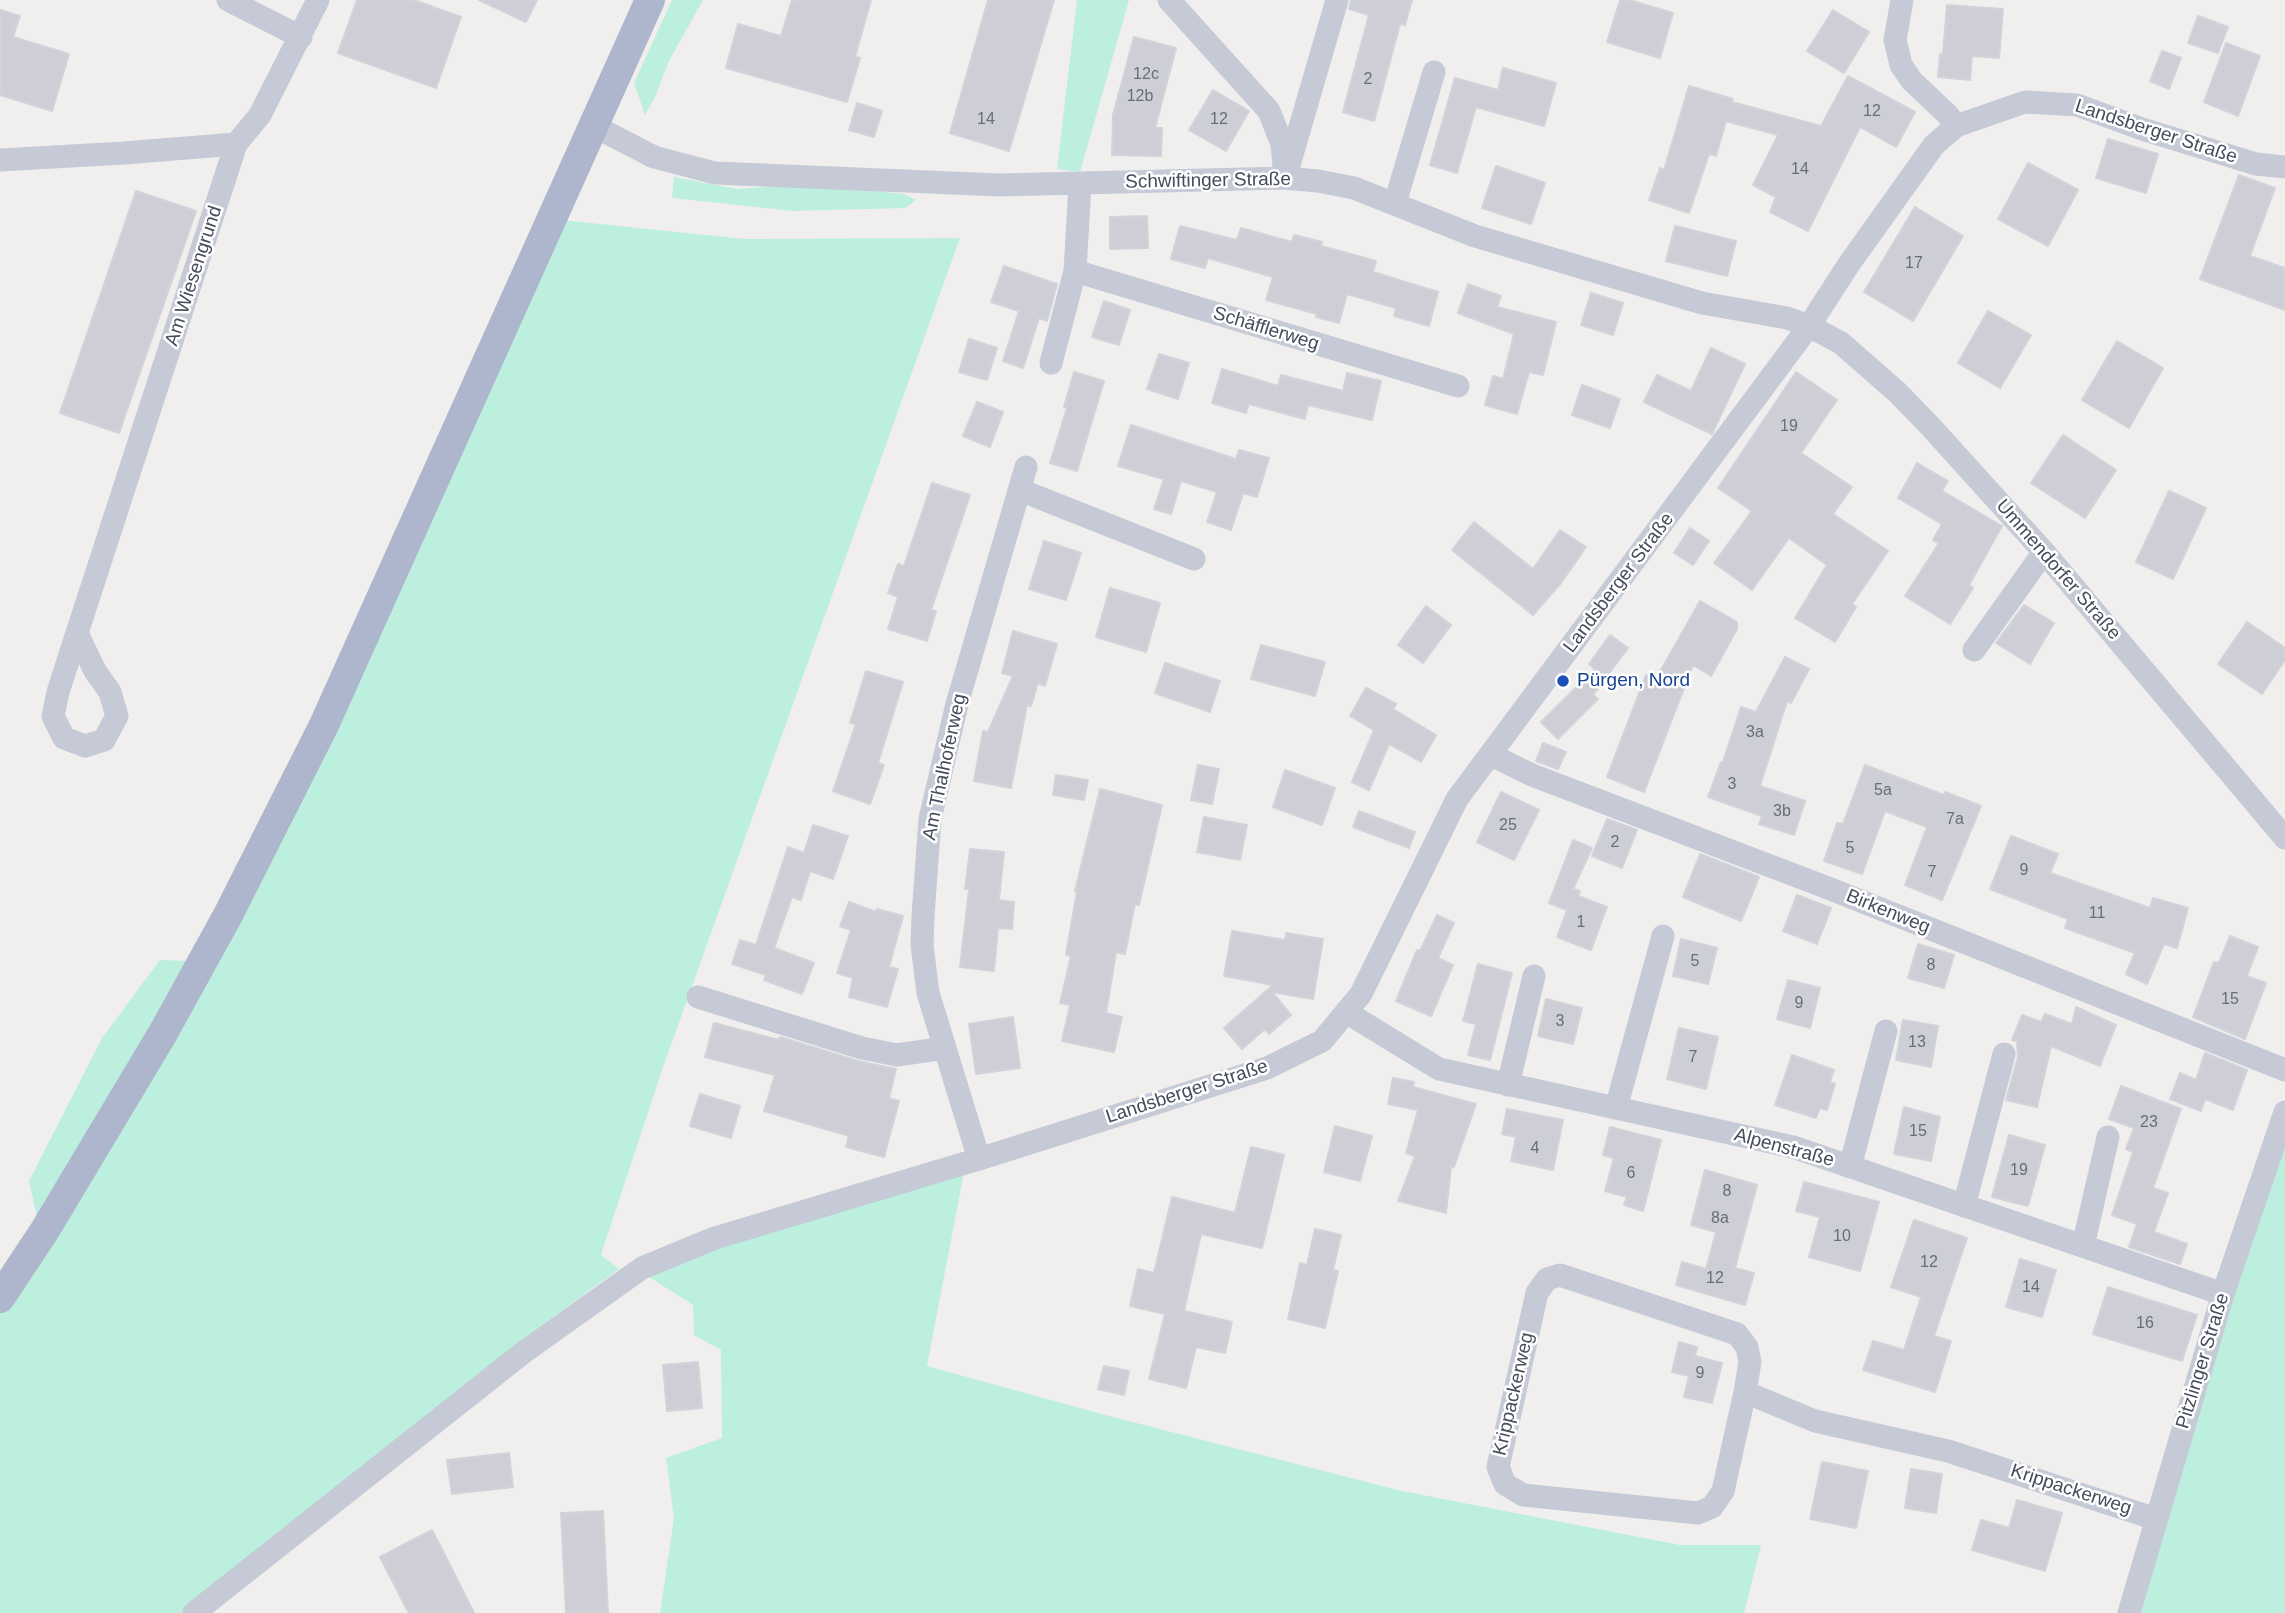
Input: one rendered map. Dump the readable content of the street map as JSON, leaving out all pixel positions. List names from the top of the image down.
{
  "streets": {
    "street": [
      "Landsberger Straße",
      "Schwiftinger Straße",
      "Am Wiesengrund",
      "Schäfflerweg",
      "Ummendorfer Straße",
      "Am Thalhoferweg",
      "Birkenweg",
      "Alpenstraße",
      "Pitzlinger Straße",
      "Krippackerweg"
    ]
  },
  "crossings": [
    ["Landsberger Straße", "Schwiftinger Straße"],
    ["Landsberger Straße", "Ummendorfer Straße"],
    ["Landsberger Straße", "Am Thalhoferweg"],
    ["Landsberger Straße", "Birkenweg"],
    ["Landsberger Straße", "Alpenstraße"],
    ["Schwiftinger Straße", "Ummendorfer Straße"],
    ["Alpenstraße", "Pitzlinger Straße"],
    ["Pitzlinger Straße", "Krippackerweg"]
  ],
  "places": ["Pürgen, Nord"],
  "house_numbers": [
    "12c",
    "2",
    "12b",
    "12",
    "14",
    "12",
    "14",
    "17",
    "19",
    "3a",
    "3",
    "5a",
    "3b",
    "7a",
    "25",
    "2",
    "5",
    "9",
    "7",
    "11",
    "1",
    "5",
    "8",
    "15",
    "9",
    "3",
    "13",
    "7",
    "23",
    "15",
    "4",
    "19",
    "6",
    "8",
    "8a",
    "10",
    "12",
    "12",
    "14",
    "16",
    "9"
  ]
}
